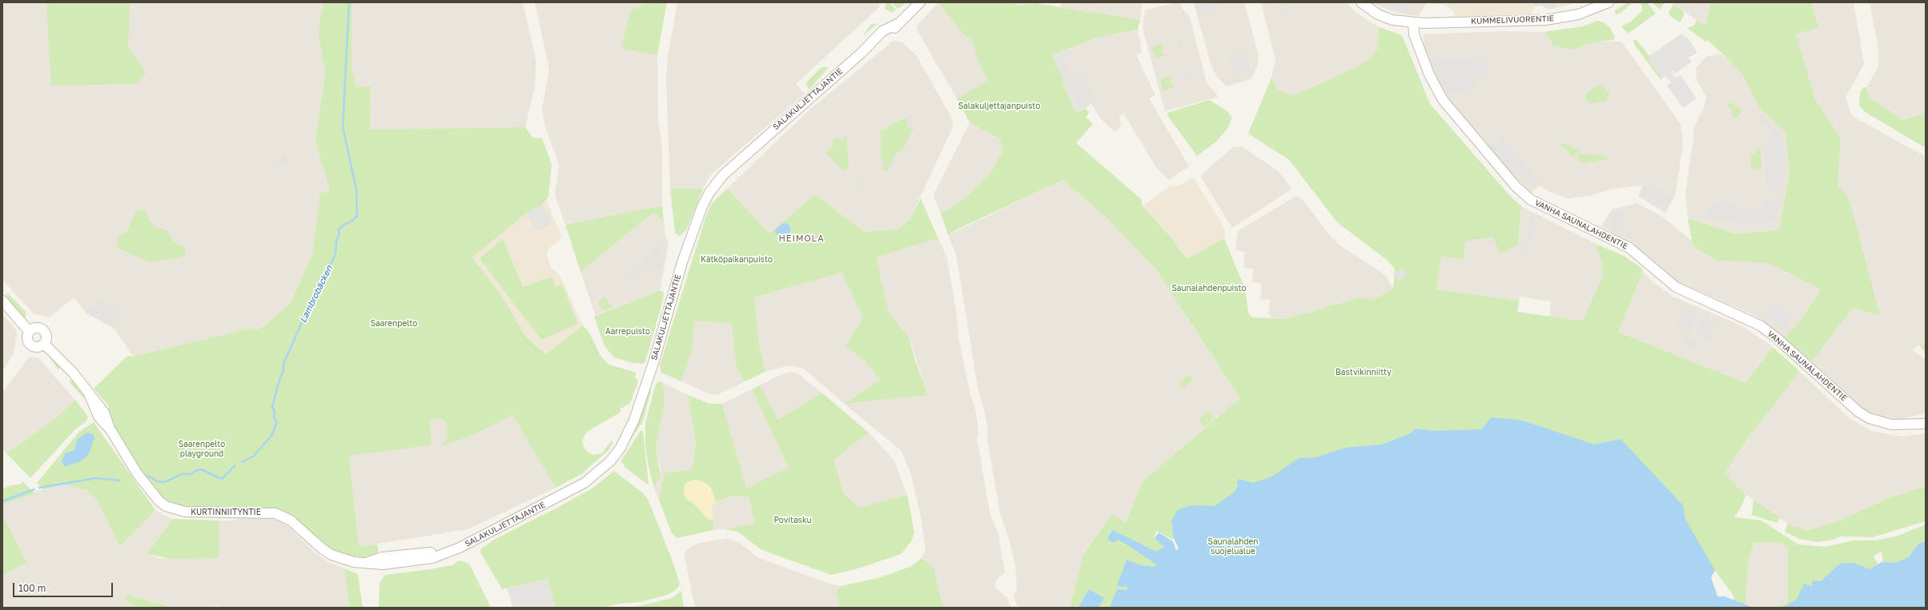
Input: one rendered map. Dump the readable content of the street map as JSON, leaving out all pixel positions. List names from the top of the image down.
{
  "streets": {
    "street": [
      "KUMMELIVUORENTIE",
      "SALAKULJETTAJANTIE",
      "VANHA SAUNALAHDENTIE",
      "KURTINNIITYNTIE"
    ]
  },
  "crossings": [
    ["KUMMELIVUORENTIE", "VANHA SAUNALAHDENTIE"],
    ["SALAKULJETTAJANTIE", "KURTINNIITYNTIE"]
  ],
  "districts": ["HEIMOLA"],
  "water": ["Lambrobäcken"],
  "parks": [
    "Salakuljettajanpuisto",
    "Kätköpaikanpuisto",
    "Saunalahdenpuisto",
    "Saarenpelto",
    "Aarrepuisto",
    "Bastvikinniitty",
    "Saarenpelto playground",
    "Povitasku",
    "Saunalahden suojelualue"
  ],
  "scale_bar": "100 m"
}
